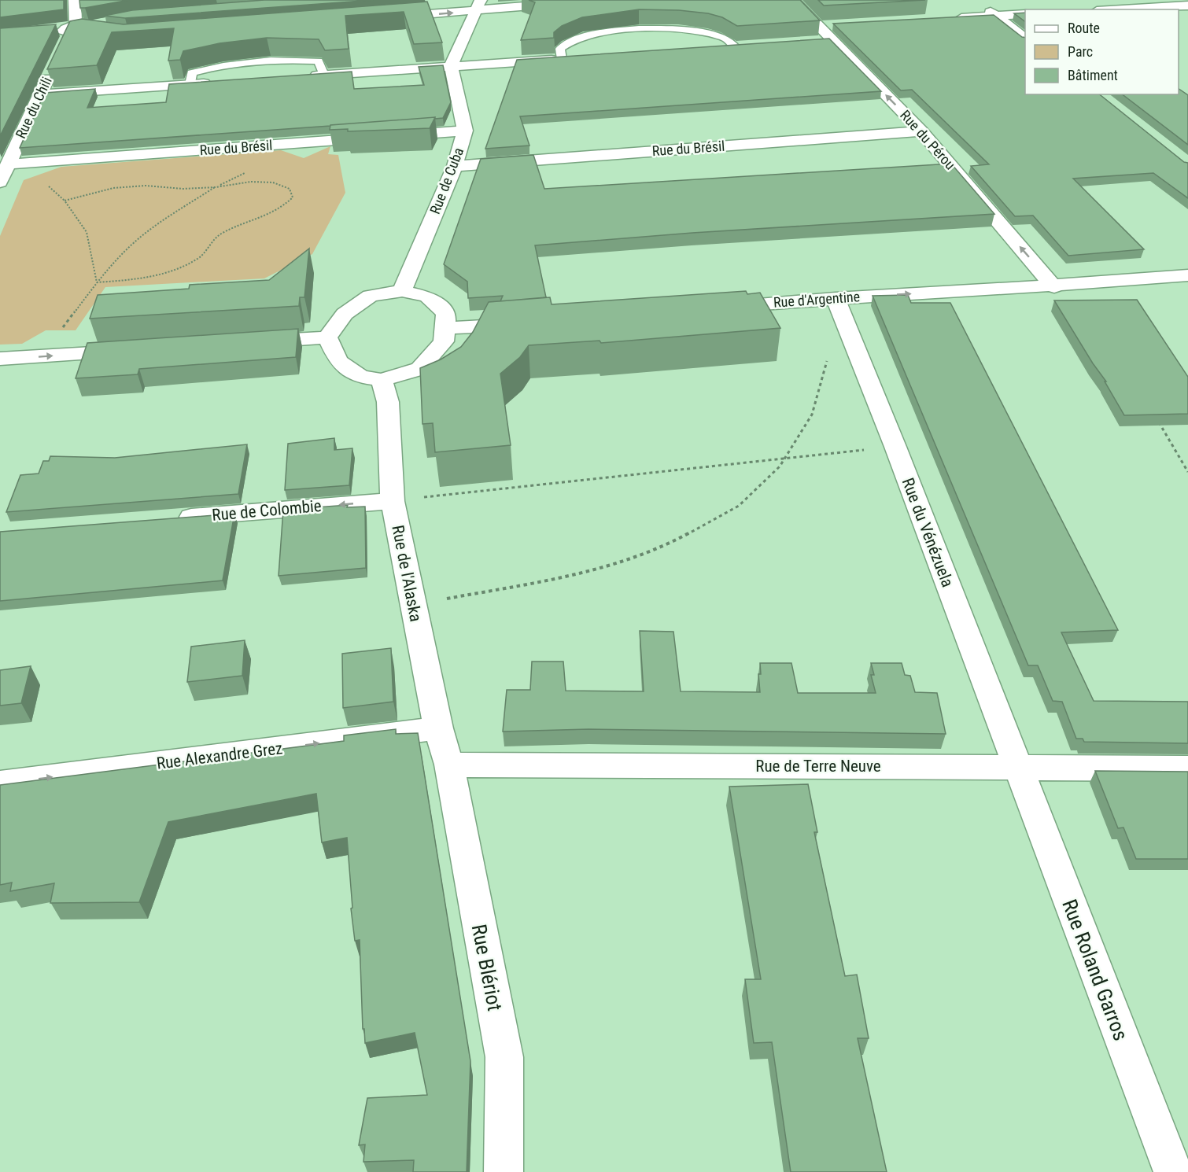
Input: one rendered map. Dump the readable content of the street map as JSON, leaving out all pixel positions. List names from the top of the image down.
{
  "streets": {
    "street": [
      "Rue du Chili",
      "Rue du Pérou",
      "Rue du Brésil",
      "Rue de Cuba",
      "Rue d'Argentine",
      "Rue de Colombie",
      "Rue du Vénézuela",
      "Rue de l'Alaska",
      "Rue Alexandre Grez",
      "Rue de Terre Neuve",
      "Rue Blériot",
      "Rue Roland Garros"
    ]
  },
  "crossings": [
    ["Rue du Chili", "Rue du Brésil"],
    ["Rue du Pérou", "Rue du Brésil"],
    ["Rue du Pérou", "Rue d'Argentine"],
    ["Rue du Brésil", "Rue de Cuba"],
    ["Rue de Cuba", "Rue de l'Alaska"],
    ["Rue d'Argentine", "Rue du Vénézuela"],
    ["Rue de Colombie", "Rue de l'Alaska"],
    ["Rue du Vénézuela", "Rue de Terre Neuve"],
    ["Rue du Vénézuela", "Rue Roland Garros"],
    ["Rue de l'Alaska", "Rue Alexandre Grez"],
    ["Rue de l'Alaska", "Rue de Terre Neuve"],
    ["Rue de l'Alaska", "Rue Blériot"],
    ["Rue de Terre Neuve", "Rue Blériot"],
    ["Rue de Terre Neuve", "Rue Roland Garros"]
  ],
  "one_way": ["Rue du Pérou", "Rue d'Argentine", "Rue Alexandre Grez"],
  "legend": ["Route", "Parc", "Bâtiment"]
}
